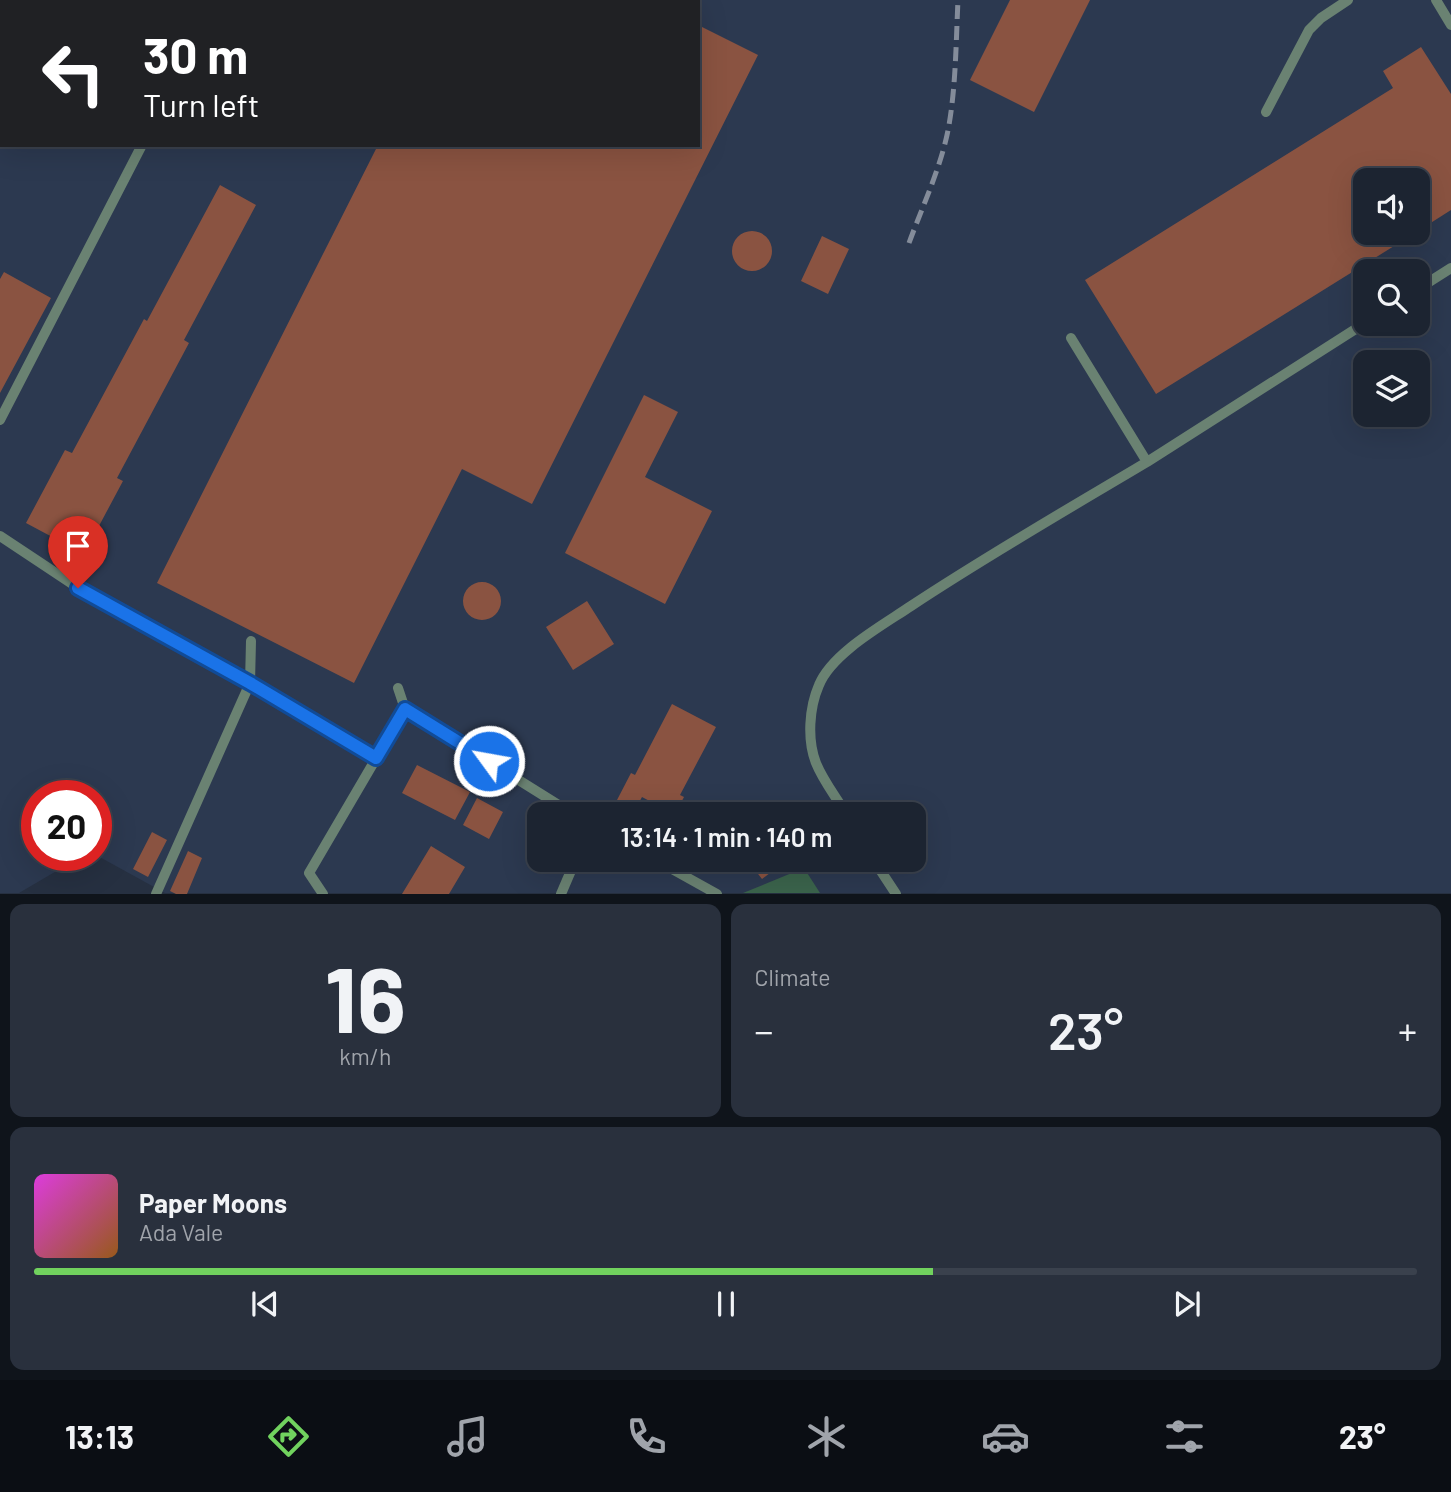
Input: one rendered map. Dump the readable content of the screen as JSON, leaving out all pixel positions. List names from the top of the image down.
{
  "page": {
    "turn": ["30 m", "Turn left"],
    "limit": "20",
    "trip": "13:14 · 1 min · 140 m",
    "tile": [
      ["16", "km/h"],
      "Climate"
    ],
    "heat": ["−", "23°", "+"],
    "song": ["Paper Moons", "Ada Vale"],
    "tabs": ["13:13", "23°"]
  }
}
